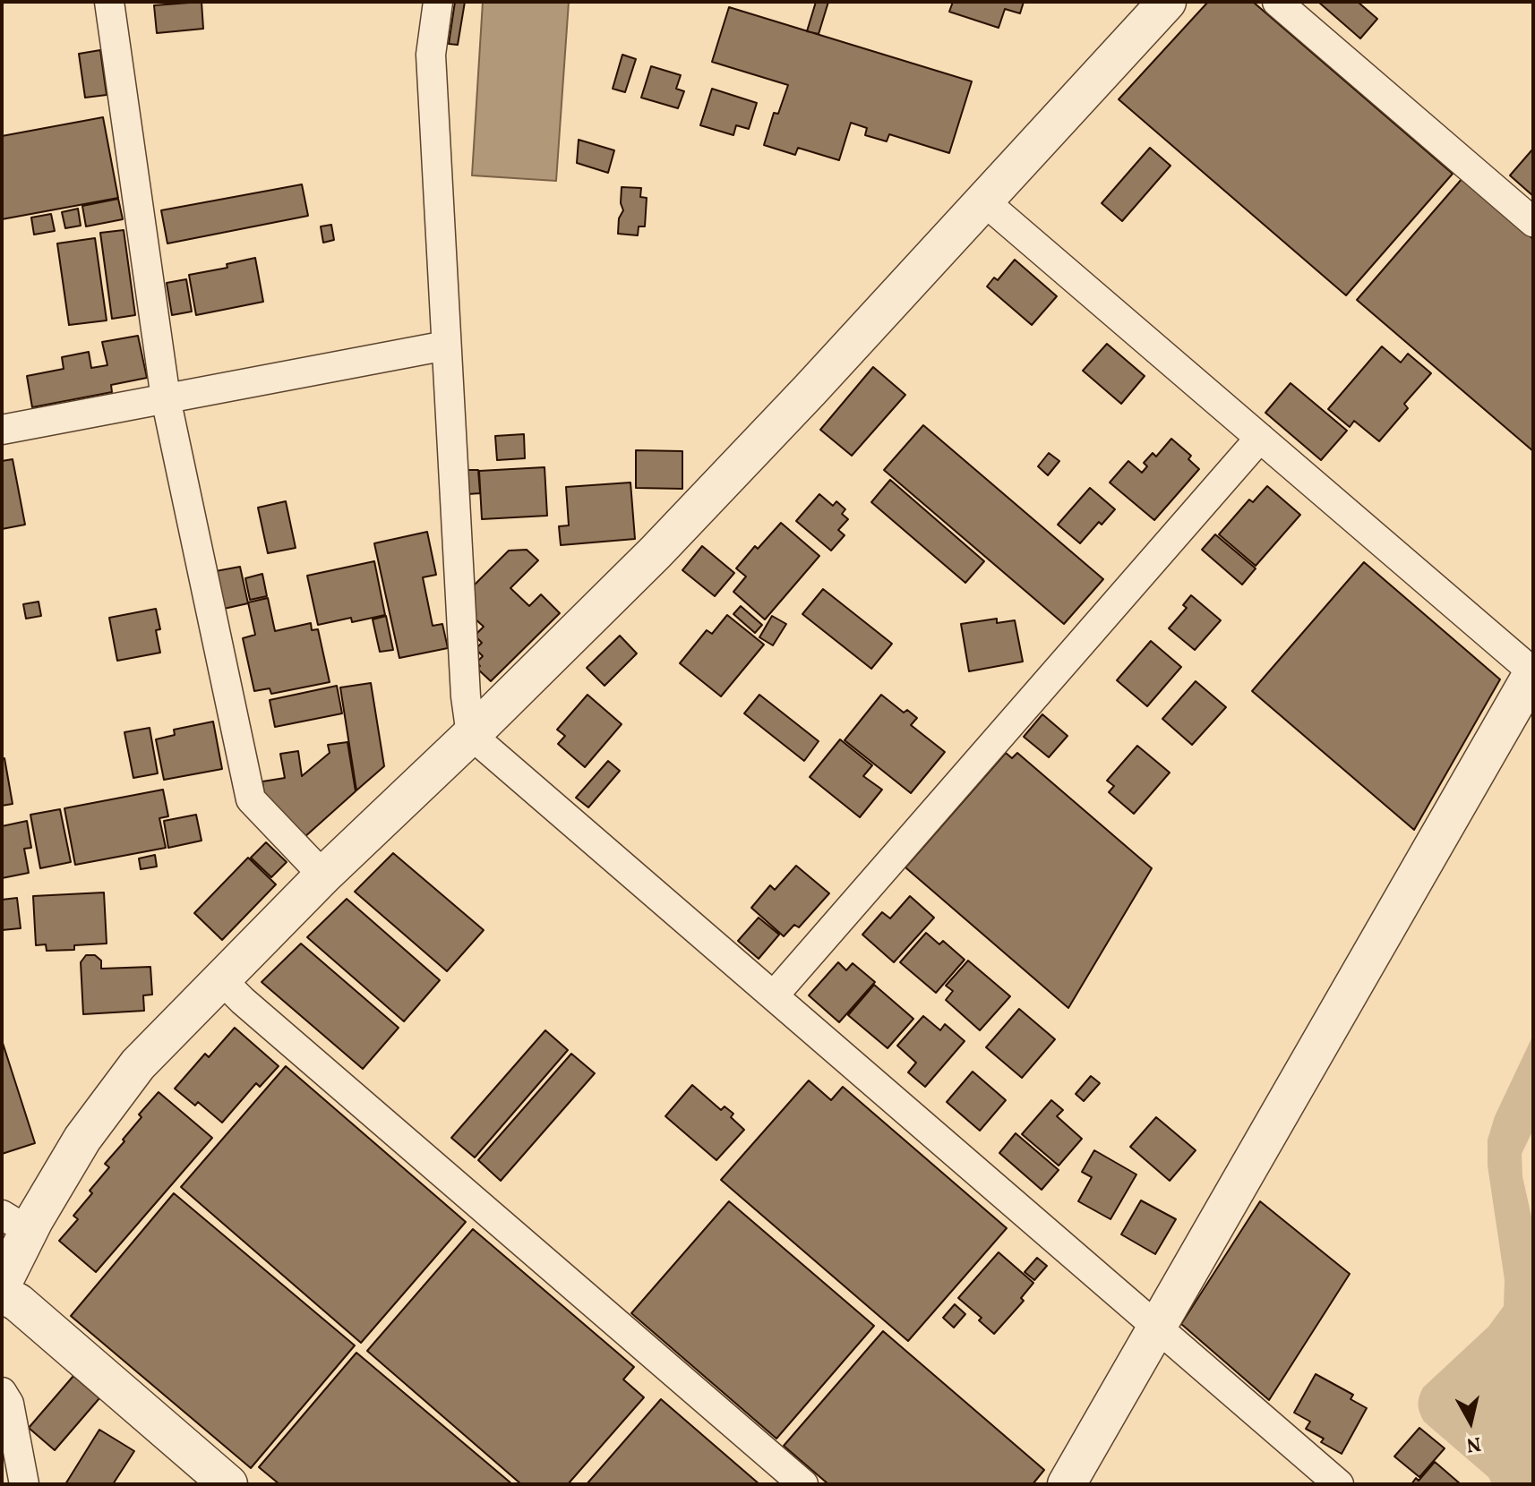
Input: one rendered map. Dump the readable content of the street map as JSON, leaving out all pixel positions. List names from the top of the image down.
{
  "north": "bottom"
}
